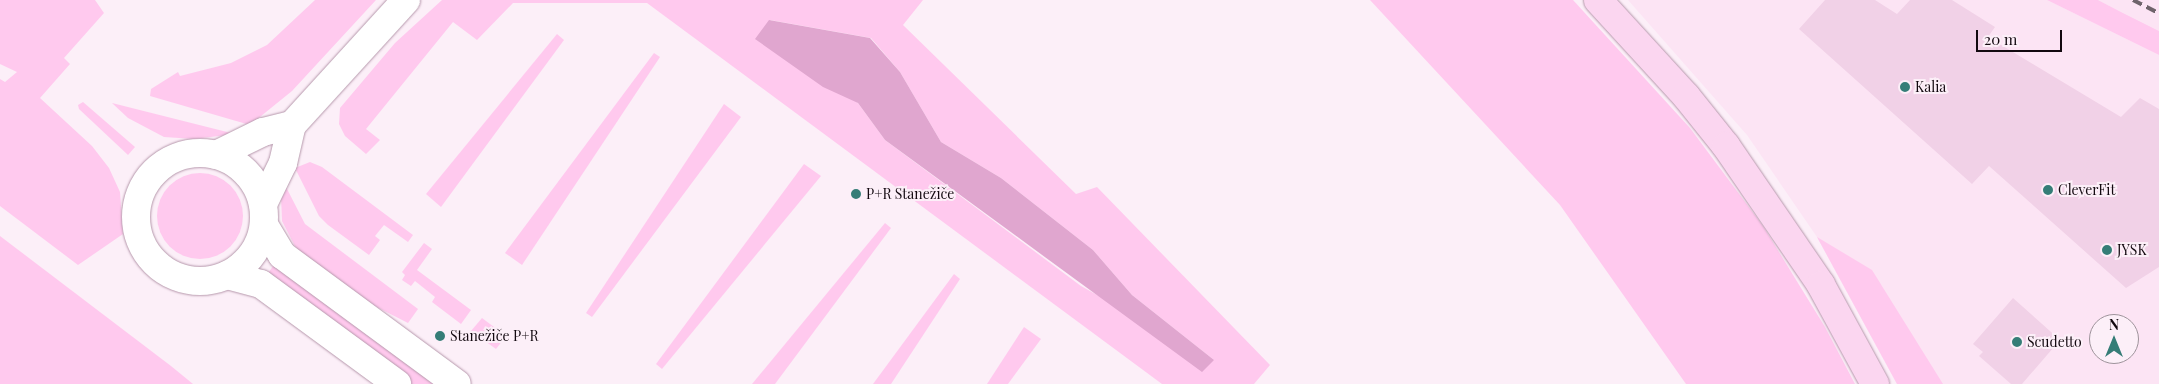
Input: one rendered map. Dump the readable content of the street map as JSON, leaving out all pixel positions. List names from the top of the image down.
{
  "places": [
    "Kalia",
    "CleverFit",
    "P+R Stanežiče",
    "JYSK",
    "Stanežiče P+R",
    "Scudetto"
  ],
  "scale_bar": "20 m",
  "north": "top"
}
